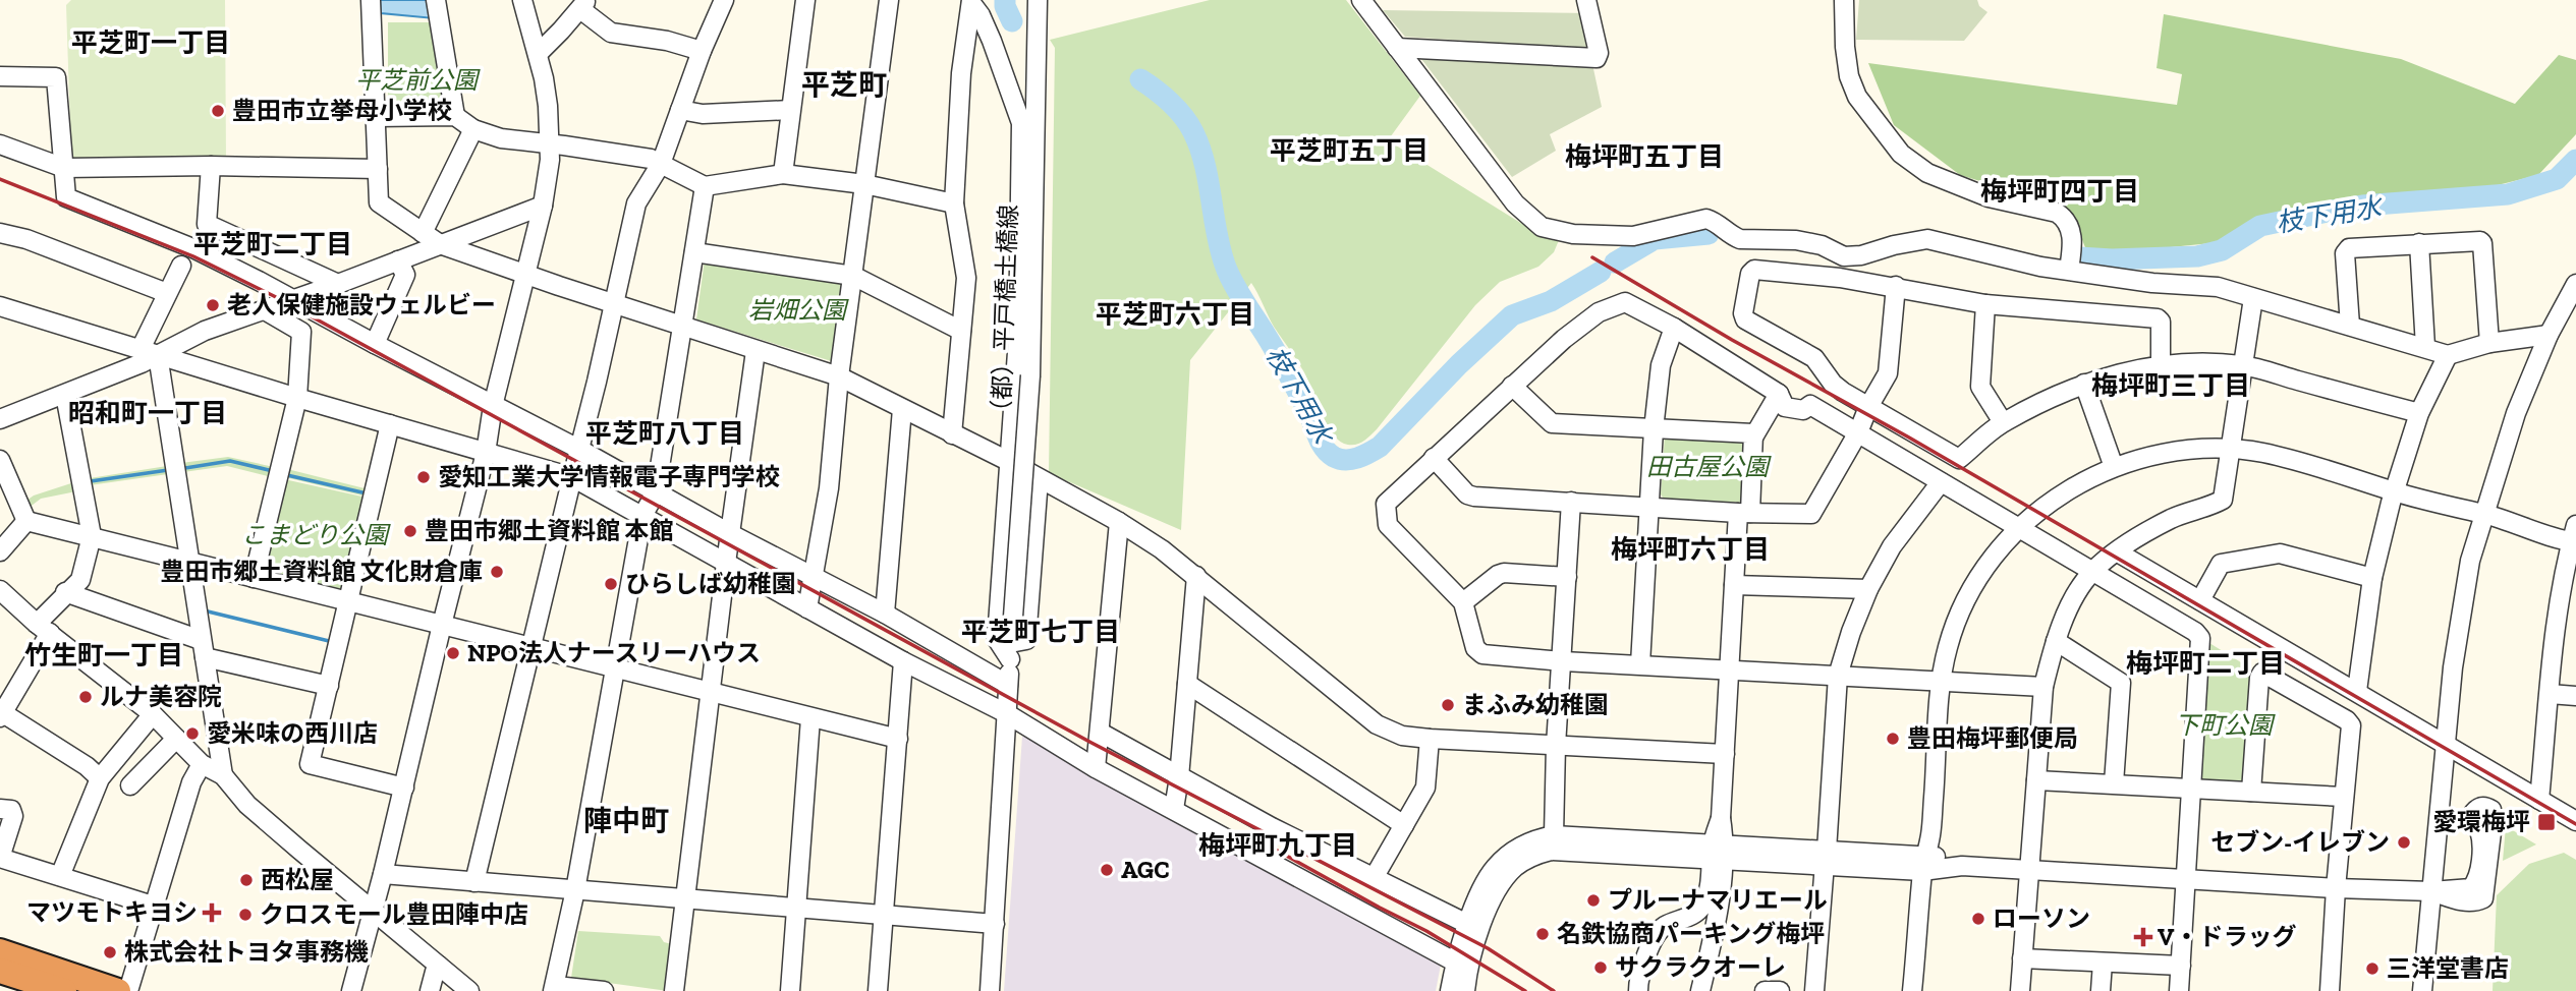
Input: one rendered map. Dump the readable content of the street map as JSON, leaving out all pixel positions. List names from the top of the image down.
{
  "streets": {
    "street": ["（都）平戸橋土橋線"]
  },
  "districts": [
    "平芝町一丁目",
    "平芝町",
    "平芝町五丁目",
    "梅坪町五丁目",
    "梅坪町四丁目",
    "平芝町二丁目",
    "平芝町六丁目",
    "梅坪町三丁目",
    "昭和町一丁目",
    "平芝町八丁目",
    "梅坪町六丁目",
    "平芝町七丁目",
    "竹生町一丁目",
    "梅坪町二丁目",
    "陣中町",
    "梅坪町九丁目"
  ],
  "water": ["枝下用水"],
  "parks": [
    "平芝前公園",
    "岩畑公園",
    "田古屋公園",
    "こまどり公園",
    "下町公園"
  ],
  "places": {
    "other": [
      "豊田市立挙母小学校",
      "老人保健施設ウェルビー",
      "愛知工業大学情報電子専門学校",
      "豊田市郷土資料館 本館",
      "豊田市郷土資料館 文化財倉庫",
      "ひらしば幼稚園",
      "NPO法人ナースリーハウス",
      "ルナ美容院",
      "まふみ幼稚園",
      "愛米味の西川店",
      "豊田梅坪郵便局",
      "セブン-イレブン",
      "AGC",
      "西松屋",
      "プルーナマリエール",
      "クロスモール豊田陣中店",
      "ローソン",
      "名鉄協商パーキング梅坪",
      "株式会社トヨタ事務機",
      "サクラクオーレ",
      "三洋堂書店"
    ],
    "transit": ["愛環梅坪"],
    "health": ["マツモトキヨシ", "V・ドラッグ"]
  }
}
